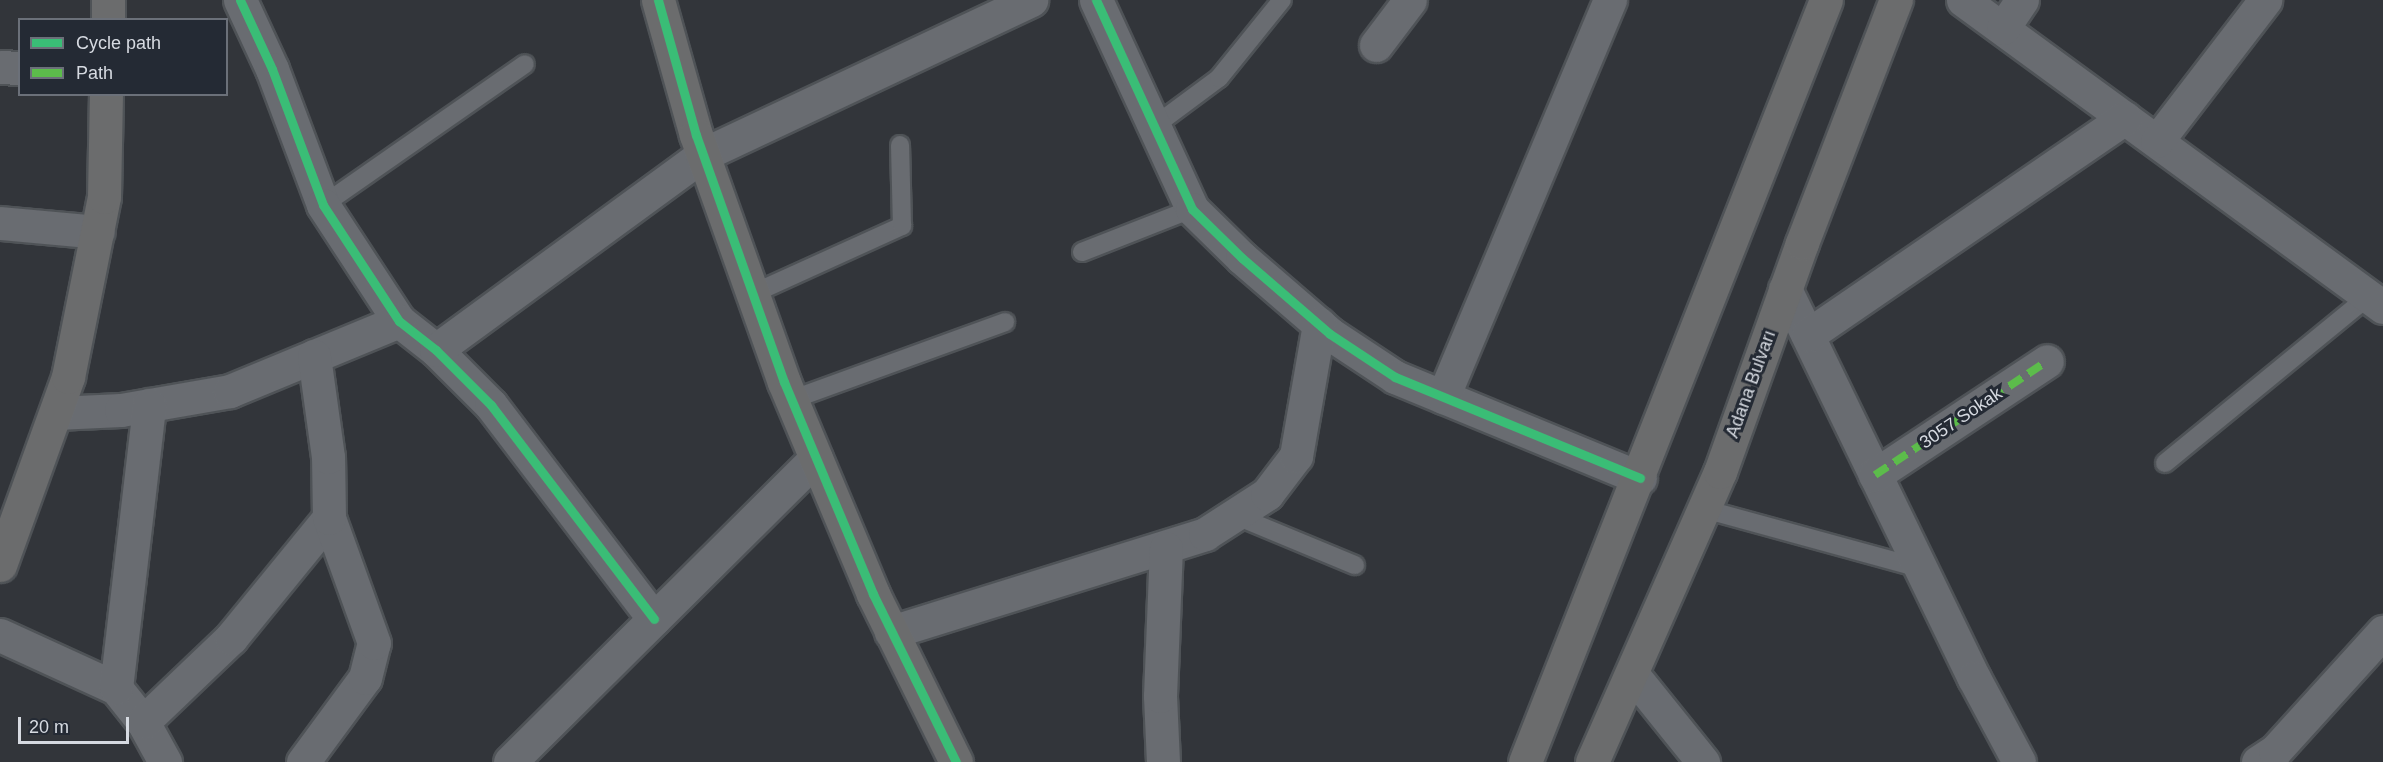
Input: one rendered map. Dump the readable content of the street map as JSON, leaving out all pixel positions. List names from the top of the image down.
{
  "streets": {
    "main road": ["Adana Bulvarı"],
    "street": ["3057 Sokak"]
  },
  "legend": ["Cycle path", "Path"],
  "scale_bar": "20 m"
}
